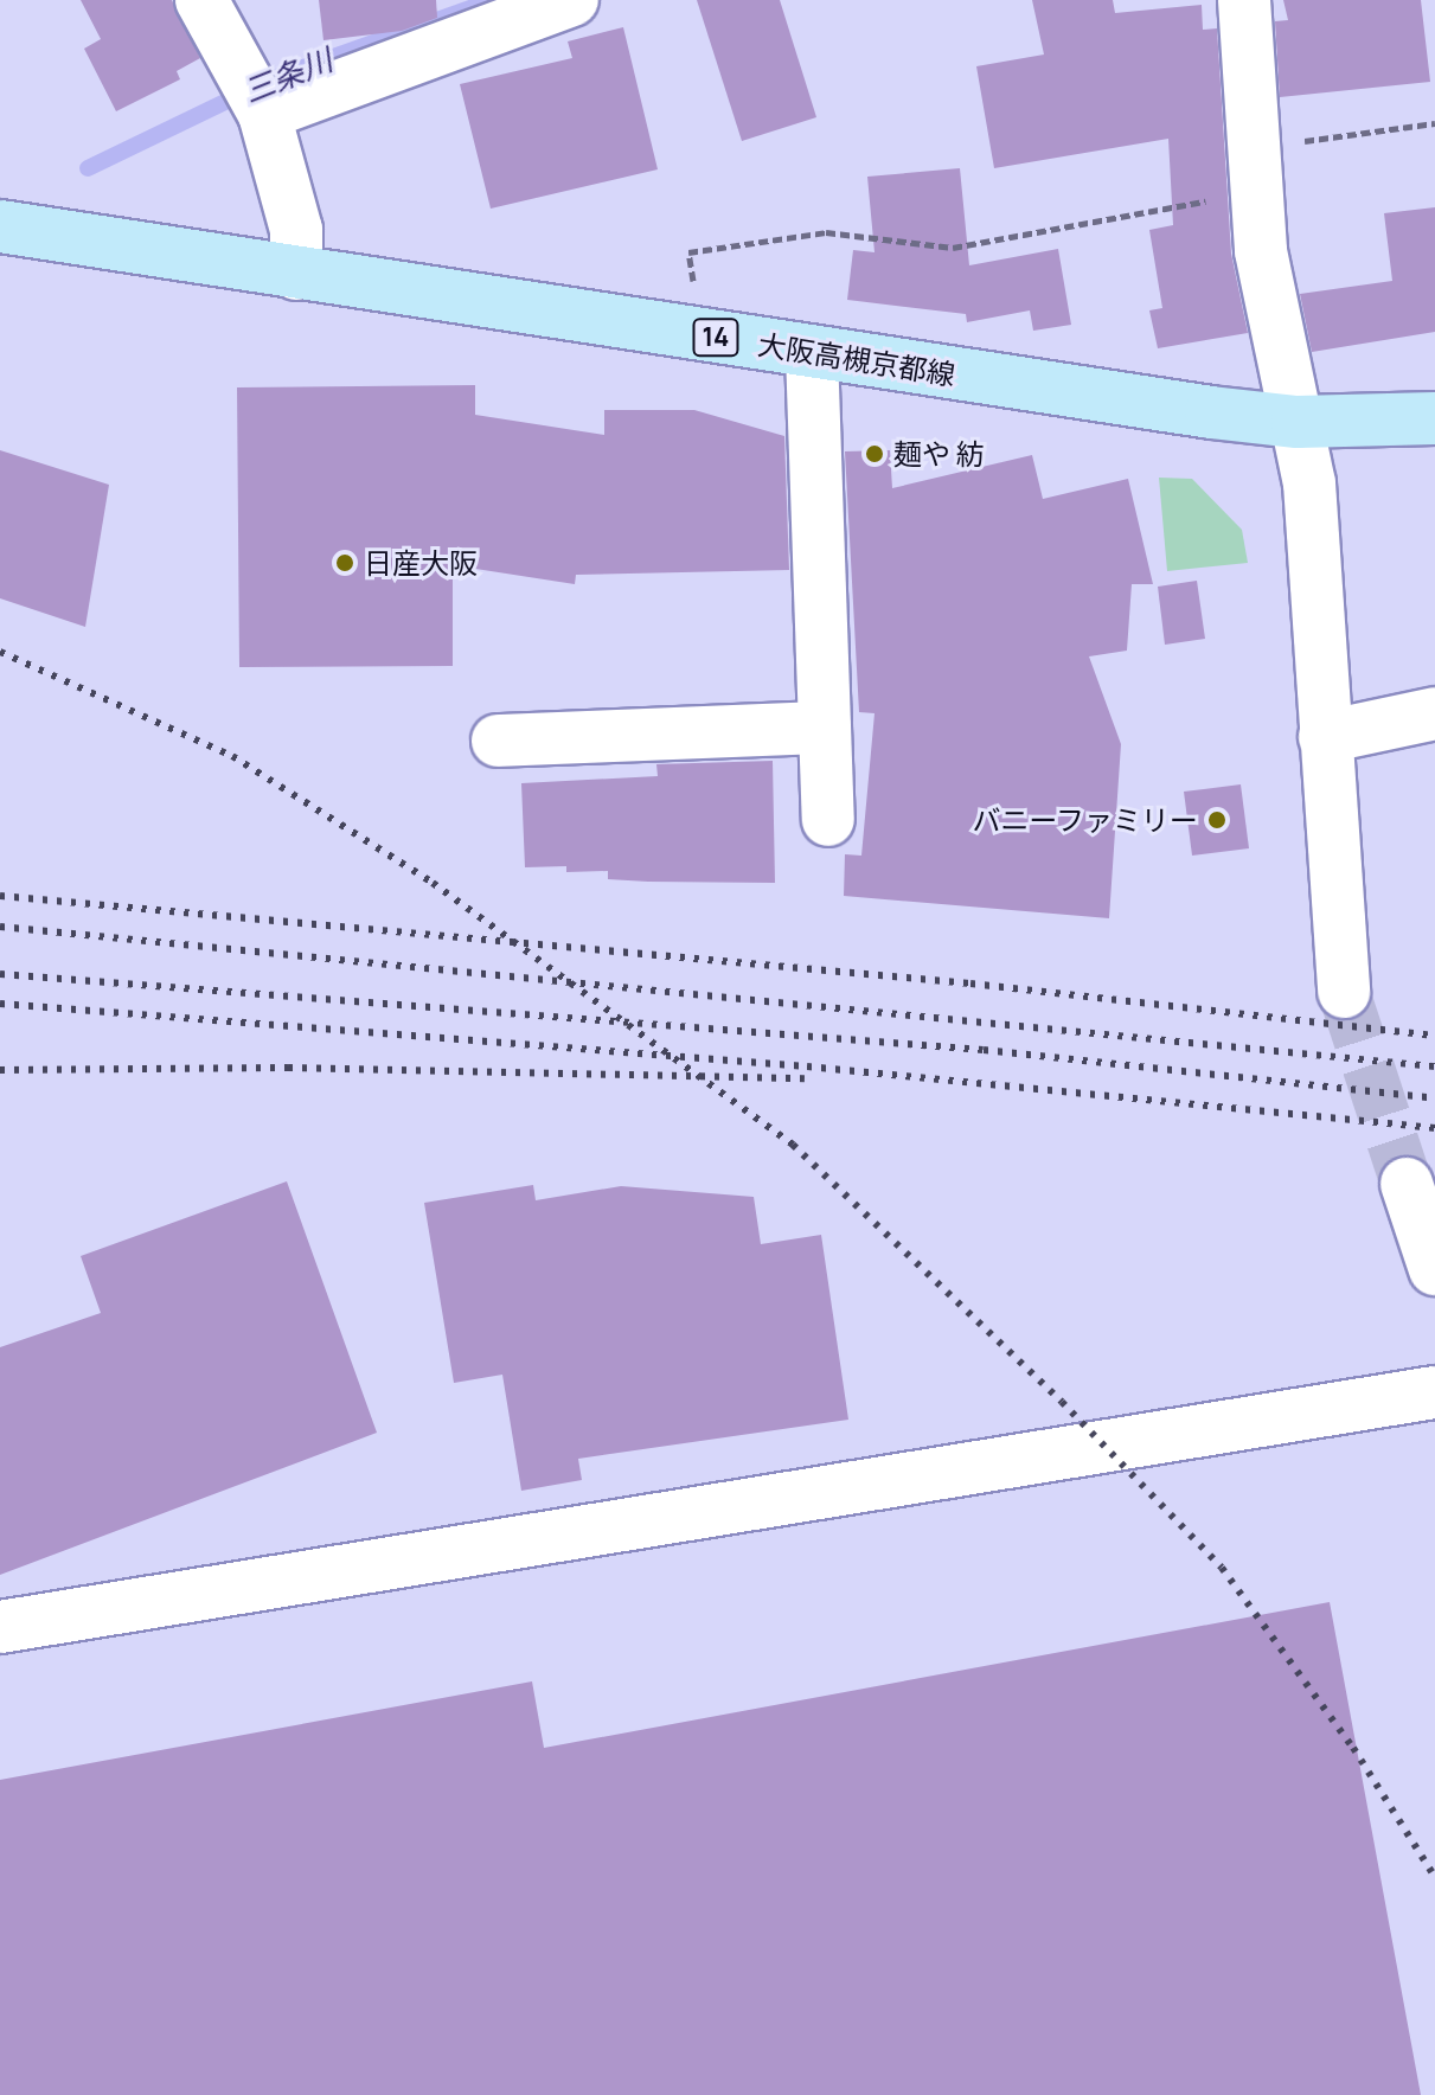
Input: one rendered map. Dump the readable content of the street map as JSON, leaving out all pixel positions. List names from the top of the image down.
{
  "streets": {
    "main road": ["14", "大阪高槻京都線"]
  },
  "water": ["三条川"],
  "places": ["麺や 紡", "日産大阪", "バニーファミリー"]
}
